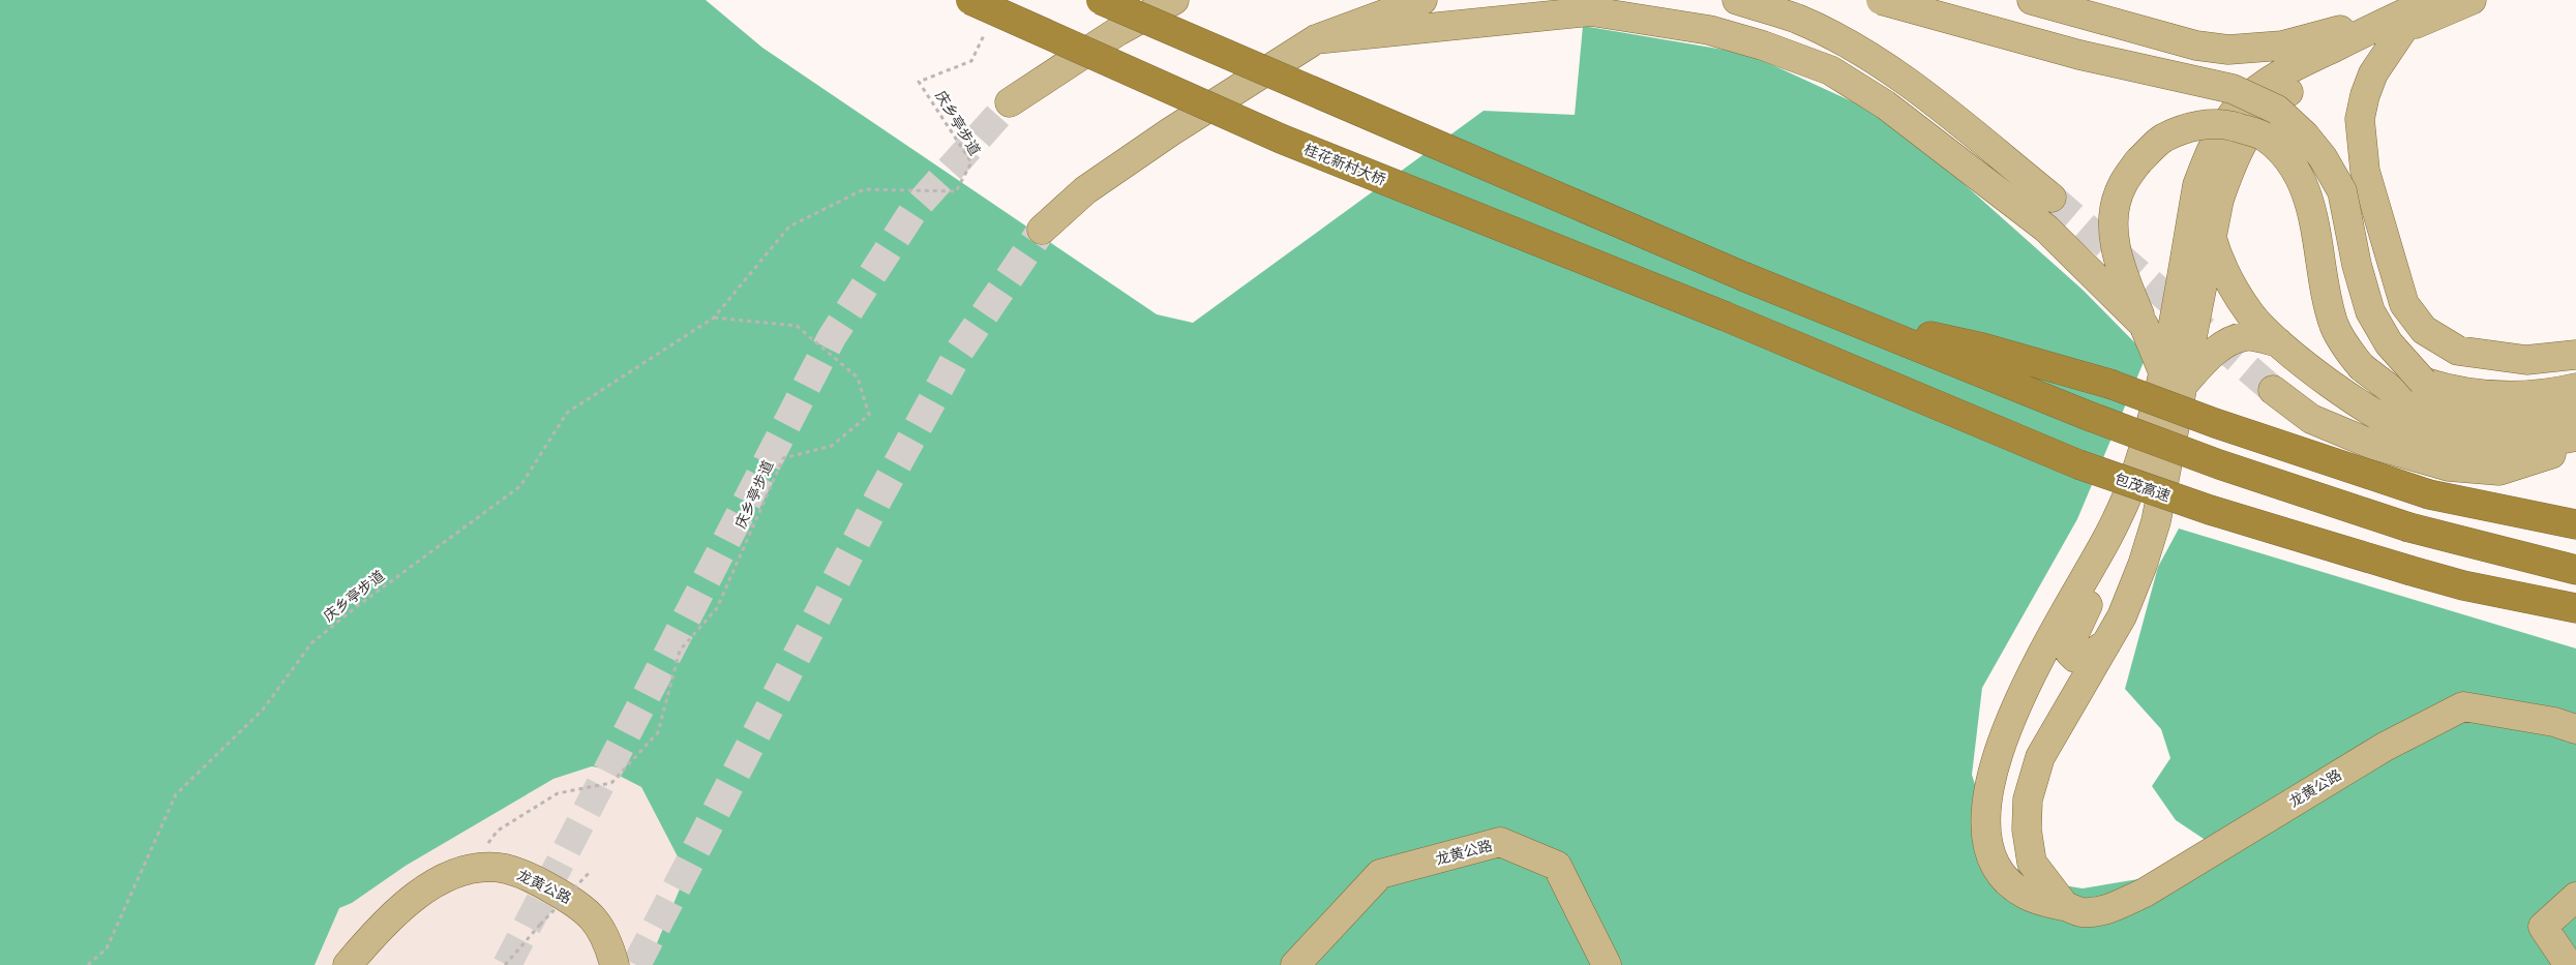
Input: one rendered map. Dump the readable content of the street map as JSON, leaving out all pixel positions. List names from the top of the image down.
{
  "streets": {
    "highway": ["桂花新村大桥", "包茂高速"],
    "main road": ["龙黄公路"],
    "path": ["庆乡亭步道"]
  },
  "crossings": [
    ["庆乡亭步道", "龙黄公路"],
    ["桂花新村大桥", "包茂高速"]
  ]
}
